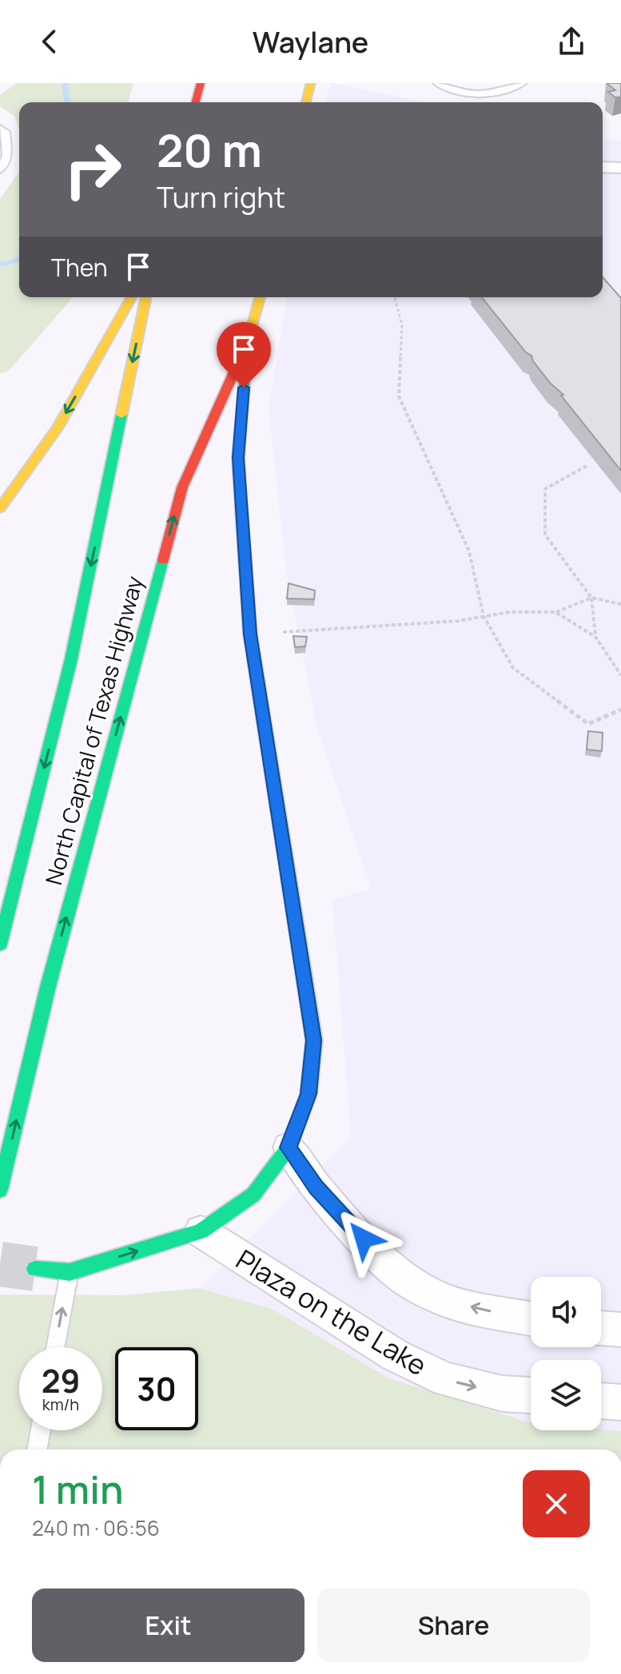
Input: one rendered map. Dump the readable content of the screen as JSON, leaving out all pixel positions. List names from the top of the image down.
{
  "streets": {
    "highway": ["North Capital of Texas Highway"],
    "street": ["Plaza on the Lake"]
  },
  "page": {
    "header": "Waylane",
    "turn": ["20 m", "Turn right"],
    "then": "Then",
    "speed": "29 km/h",
    "limit": "30",
    "heading": ["1 min", "240 m · 06:56"],
    "buttons": ["Exit", "Share"]
  }
}
